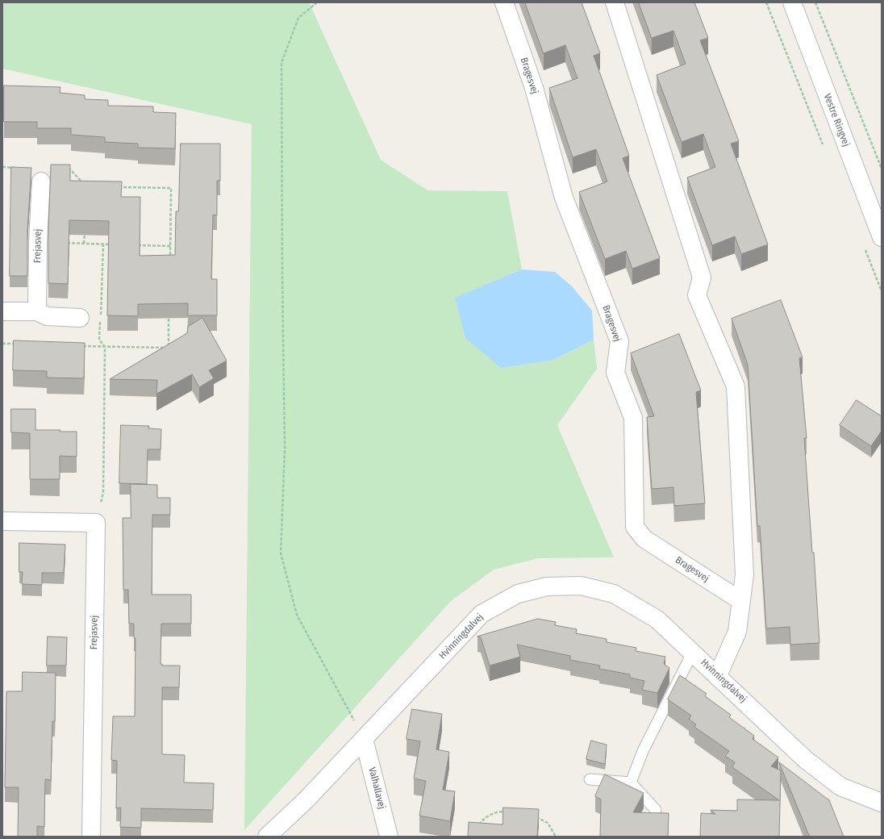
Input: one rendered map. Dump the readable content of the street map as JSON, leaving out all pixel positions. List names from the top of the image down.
{
  "streets": {
    "street": [
      "Bragesvej",
      "Vestre Ringvej",
      "Frejasvej",
      "Hvinningdalvej",
      "Valhallavej"
    ]
  },
  "crossings": [
    ["Hvinningdalvej", "Valhallavej"]
  ]
}
